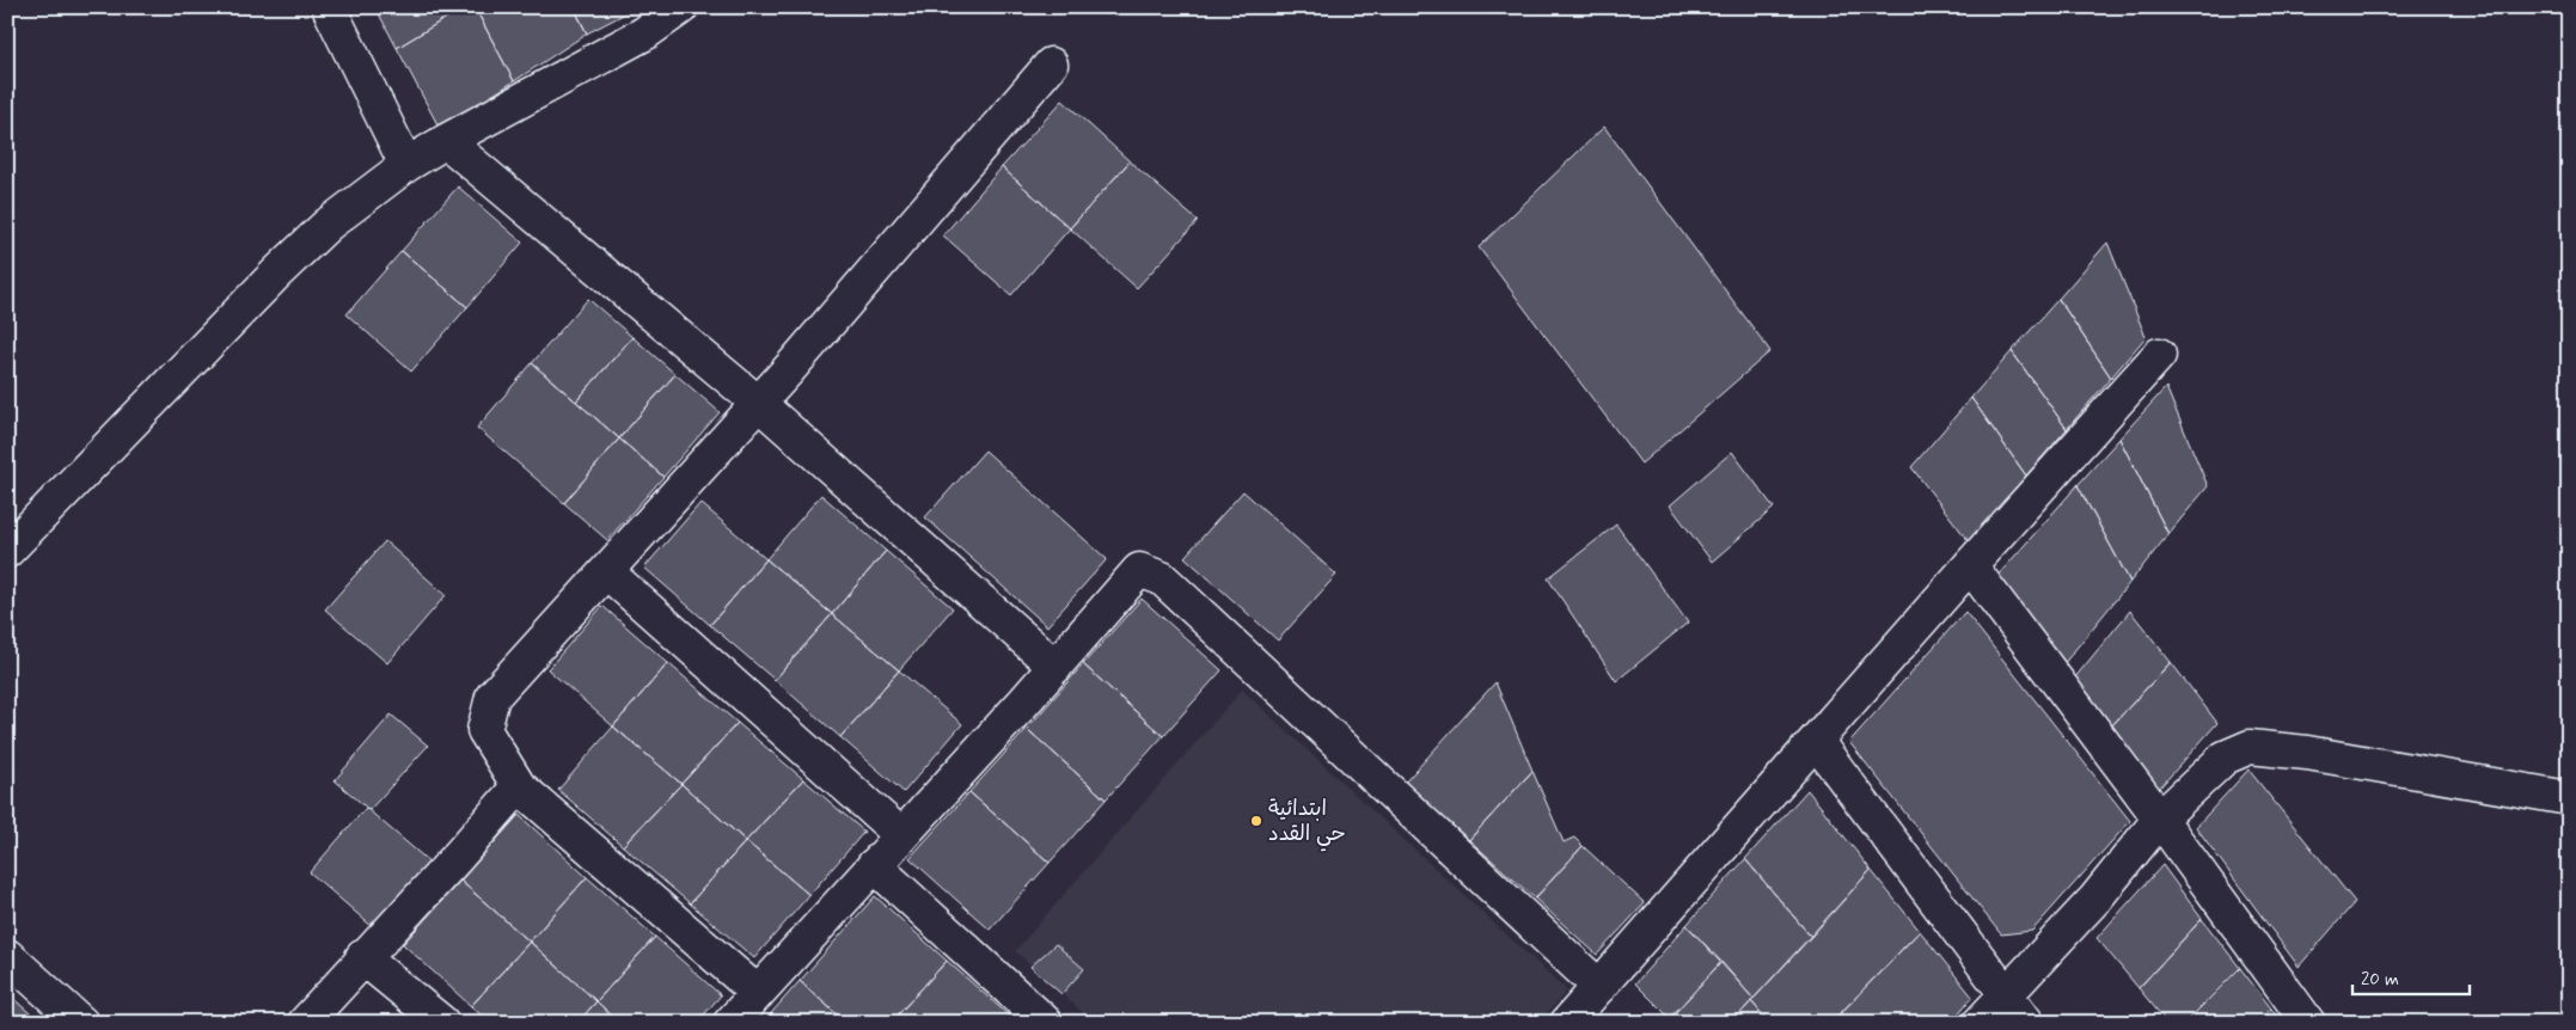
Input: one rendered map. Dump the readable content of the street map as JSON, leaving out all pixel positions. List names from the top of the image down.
{
  "places": ["ابتدائية حي القدد"],
  "scale_bar": "20 m"
}
